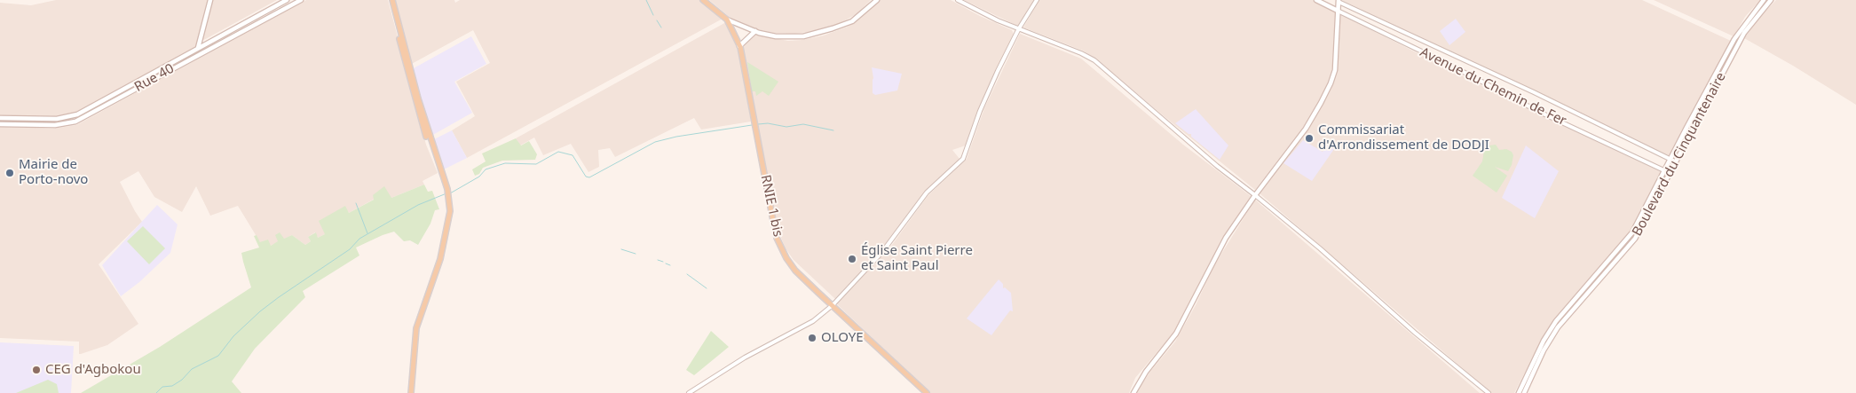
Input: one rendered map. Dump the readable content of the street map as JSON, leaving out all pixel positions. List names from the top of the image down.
{
  "streets": {
    "main road": [
      "Rue 40",
      "Avenue du Chemin de Fer",
      "Boulevard du Cinquantenaire",
      "RNIE 1 bis"
    ]
  },
  "crossings": [
    ["Avenue du Chemin de Fer", "Boulevard du Cinquantenaire"]
  ],
  "places": [
    "Commissariat d'Arrondissement de DODJI",
    "Mairie de Porto-novo",
    "Église Saint Pierre et Saint Paul",
    "OLOYE",
    "CEG d'Agbokou"
  ]
}
